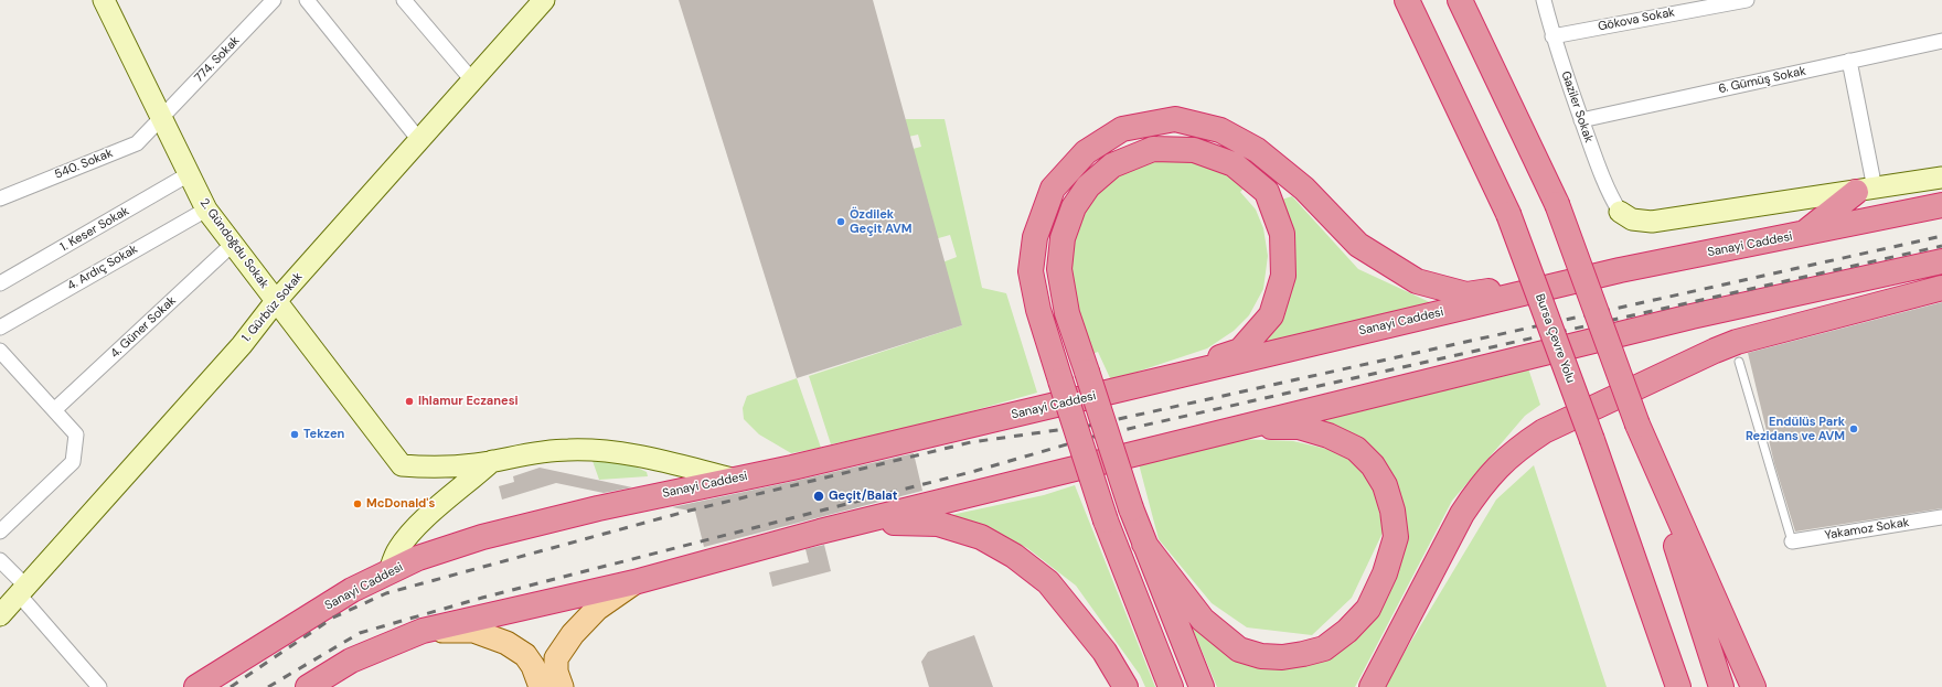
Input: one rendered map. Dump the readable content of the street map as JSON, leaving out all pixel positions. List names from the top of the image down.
{
  "streets": {
    "highway": ["Sanayi Caddesi", "Bursa Çevre Yolu"],
    "street": [
      "Gökova Sokak",
      "774. Sokak",
      "6. Gümüş Sokak",
      "Gaziler Sokak",
      "540. Sokak",
      "1. Keser Sokak",
      "2. Gündoğdu Sokak",
      "4. Ardıç Sokak",
      "1. Gürbüz Sokak",
      "4. Güner Sokak",
      "Yakamoz Sokak"
    ]
  },
  "crossings": [
    ["Gökova Sokak", "Gaziler Sokak"],
    ["774. Sokak", "540. Sokak"],
    ["774. Sokak", "2. Gündoğdu Sokak"],
    ["6. Gümüş Sokak", "Gaziler Sokak"],
    ["540. Sokak", "2. Gündoğdu Sokak"],
    ["1. Keser Sokak", "2. Gündoğdu Sokak"],
    ["2. Gündoğdu Sokak", "4. Ardıç Sokak"],
    ["2. Gündoğdu Sokak", "1. Gürbüz Sokak"],
    ["2. Gündoğdu Sokak", "4. Güner Sokak"]
  ],
  "places": [
    "Özdilek Geçit AVM",
    "Ihlamur Eczanesi",
    "Endülüs Park Rezidans ve AVM",
    "Tekzen",
    "Geçit/Balat",
    "McDonald's"
  ]
}
